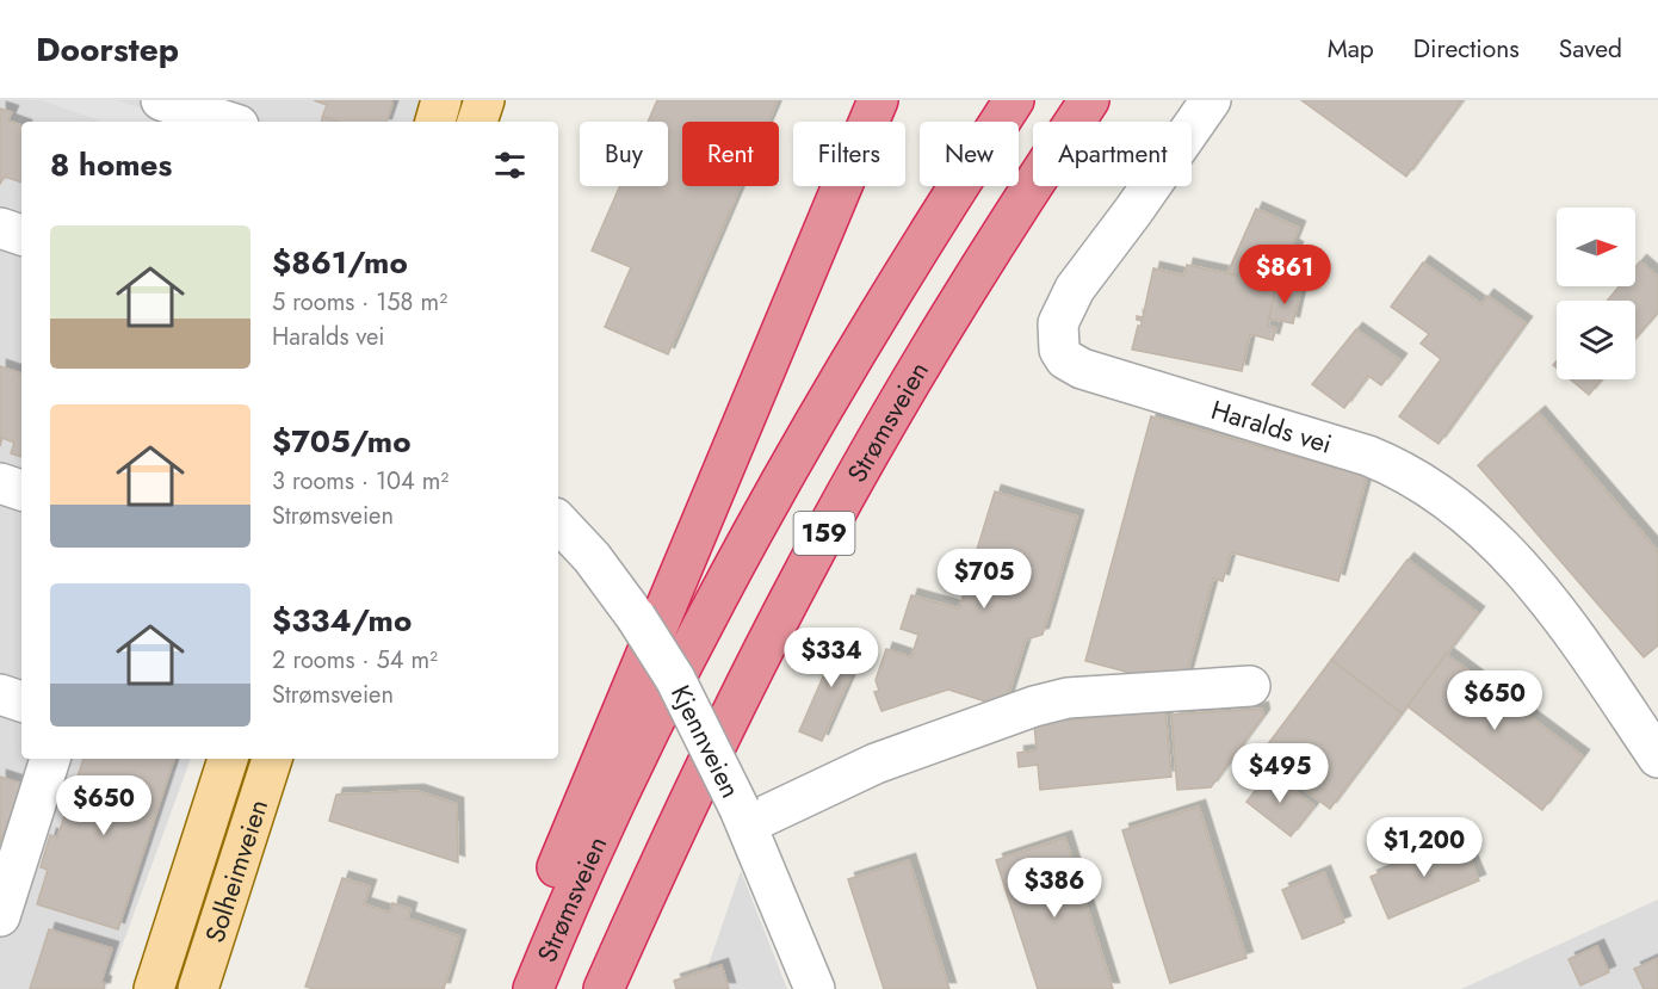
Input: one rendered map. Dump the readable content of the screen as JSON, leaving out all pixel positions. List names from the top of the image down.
{
  "streets": {
    "highway": ["Strømsveien", "159"],
    "main road": ["Solheimveien"],
    "street": ["Haralds vei", "Kjennveien"]
  },
  "north": "right",
  "page": {
    "header": "Doorstep",
    "nav": ["Map", "Directions", "Saved"],
    "chip": [
      "Buy",
      "Rent",
      "Filters",
      "New",
      "Apartment"
    ],
    "heading": "8 homes",
    "list": [
      {
        "name": "$861/mo",
        "note": "5 rooms · 158 m² · Haralds vei"
      },
      {
        "name": "$705/mo",
        "note": "3 rooms · 104 m² · Strømsveien"
      },
      {
        "name": "$334/mo",
        "note": "2 rooms · 54 m² · Strømsveien"
      }
    ],
    "price": [
      "$861",
      "$705",
      "$334",
      "$650",
      "$495",
      "$650",
      "$1,200",
      "$386"
    ]
  }
}
